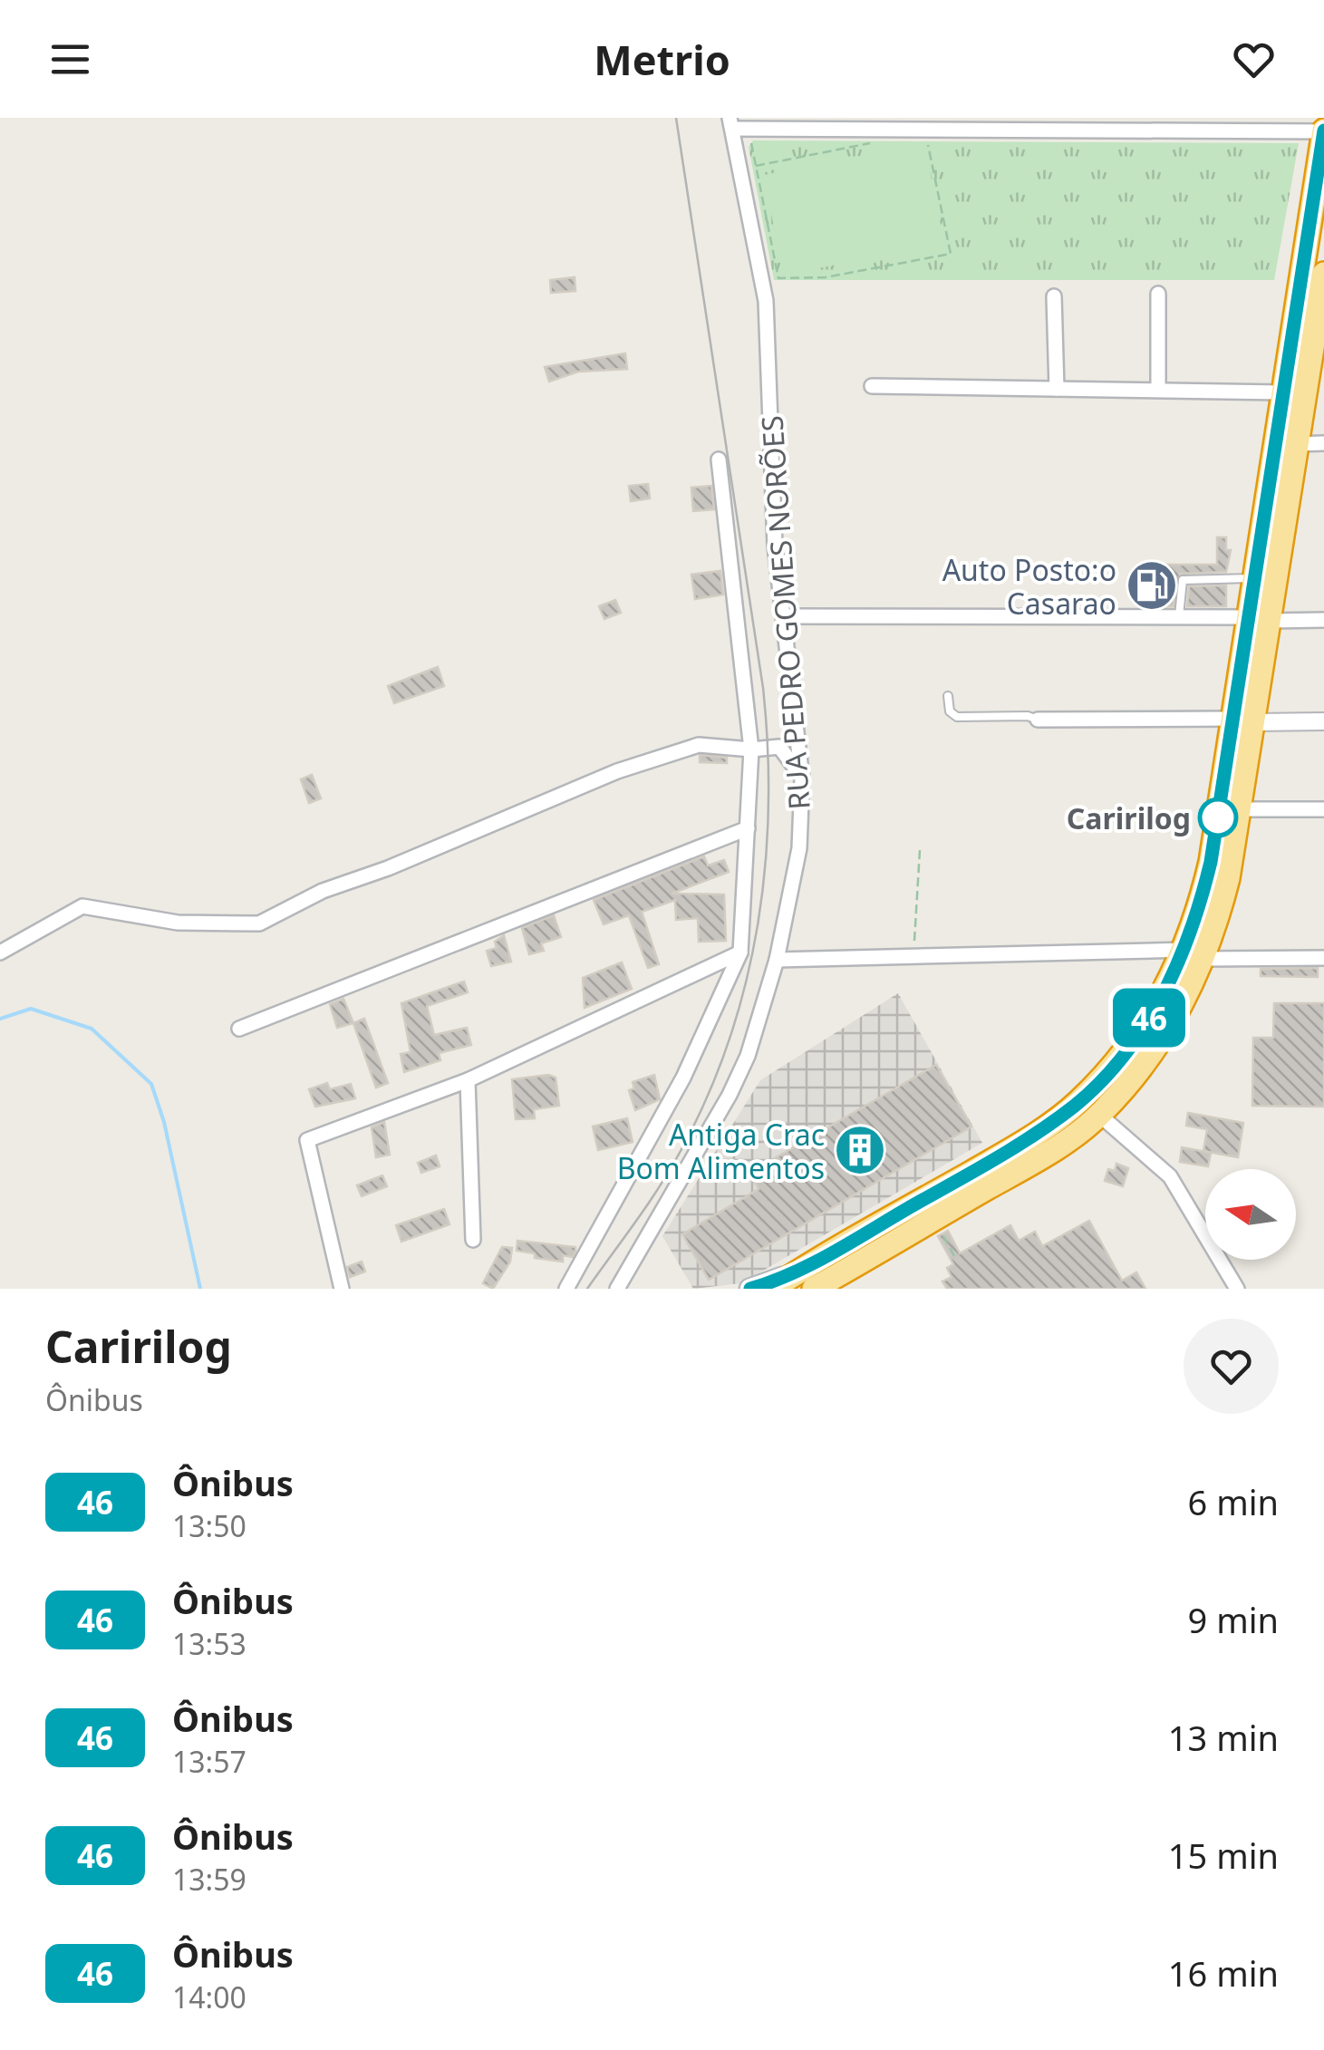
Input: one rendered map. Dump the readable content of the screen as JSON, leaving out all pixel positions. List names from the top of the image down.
{
  "streets": {
    "street": ["RUA PEDRO GOMES NORÕES"]
  },
  "places": {
    "fuel station": ["Auto Posto:o Casarao"],
    "other": ["Caririlog"],
    "building": ["Antiga Crac Bom Alimentos"]
  },
  "lines": ["bus line 46"],
  "north": "left",
  "page": {
    "header": "Metrio",
    "on_map": "46",
    "heading": ["Caririlog", "Ônibus"],
    "list": [
      {
        "mark": "46",
        "name": "Ônibus",
        "note": "13:50",
        "value": "6 min"
      },
      {
        "mark": "46",
        "name": "Ônibus",
        "note": "13:53",
        "value": "9 min"
      },
      {
        "mark": "46",
        "name": "Ônibus",
        "note": "13:57",
        "value": "13 min"
      },
      {
        "mark": "46",
        "name": "Ônibus",
        "note": "13:59",
        "value": "15 min"
      },
      {
        "mark": "46",
        "name": "Ônibus",
        "note": "14:00",
        "value": "16 min"
      }
    ]
  }
}
